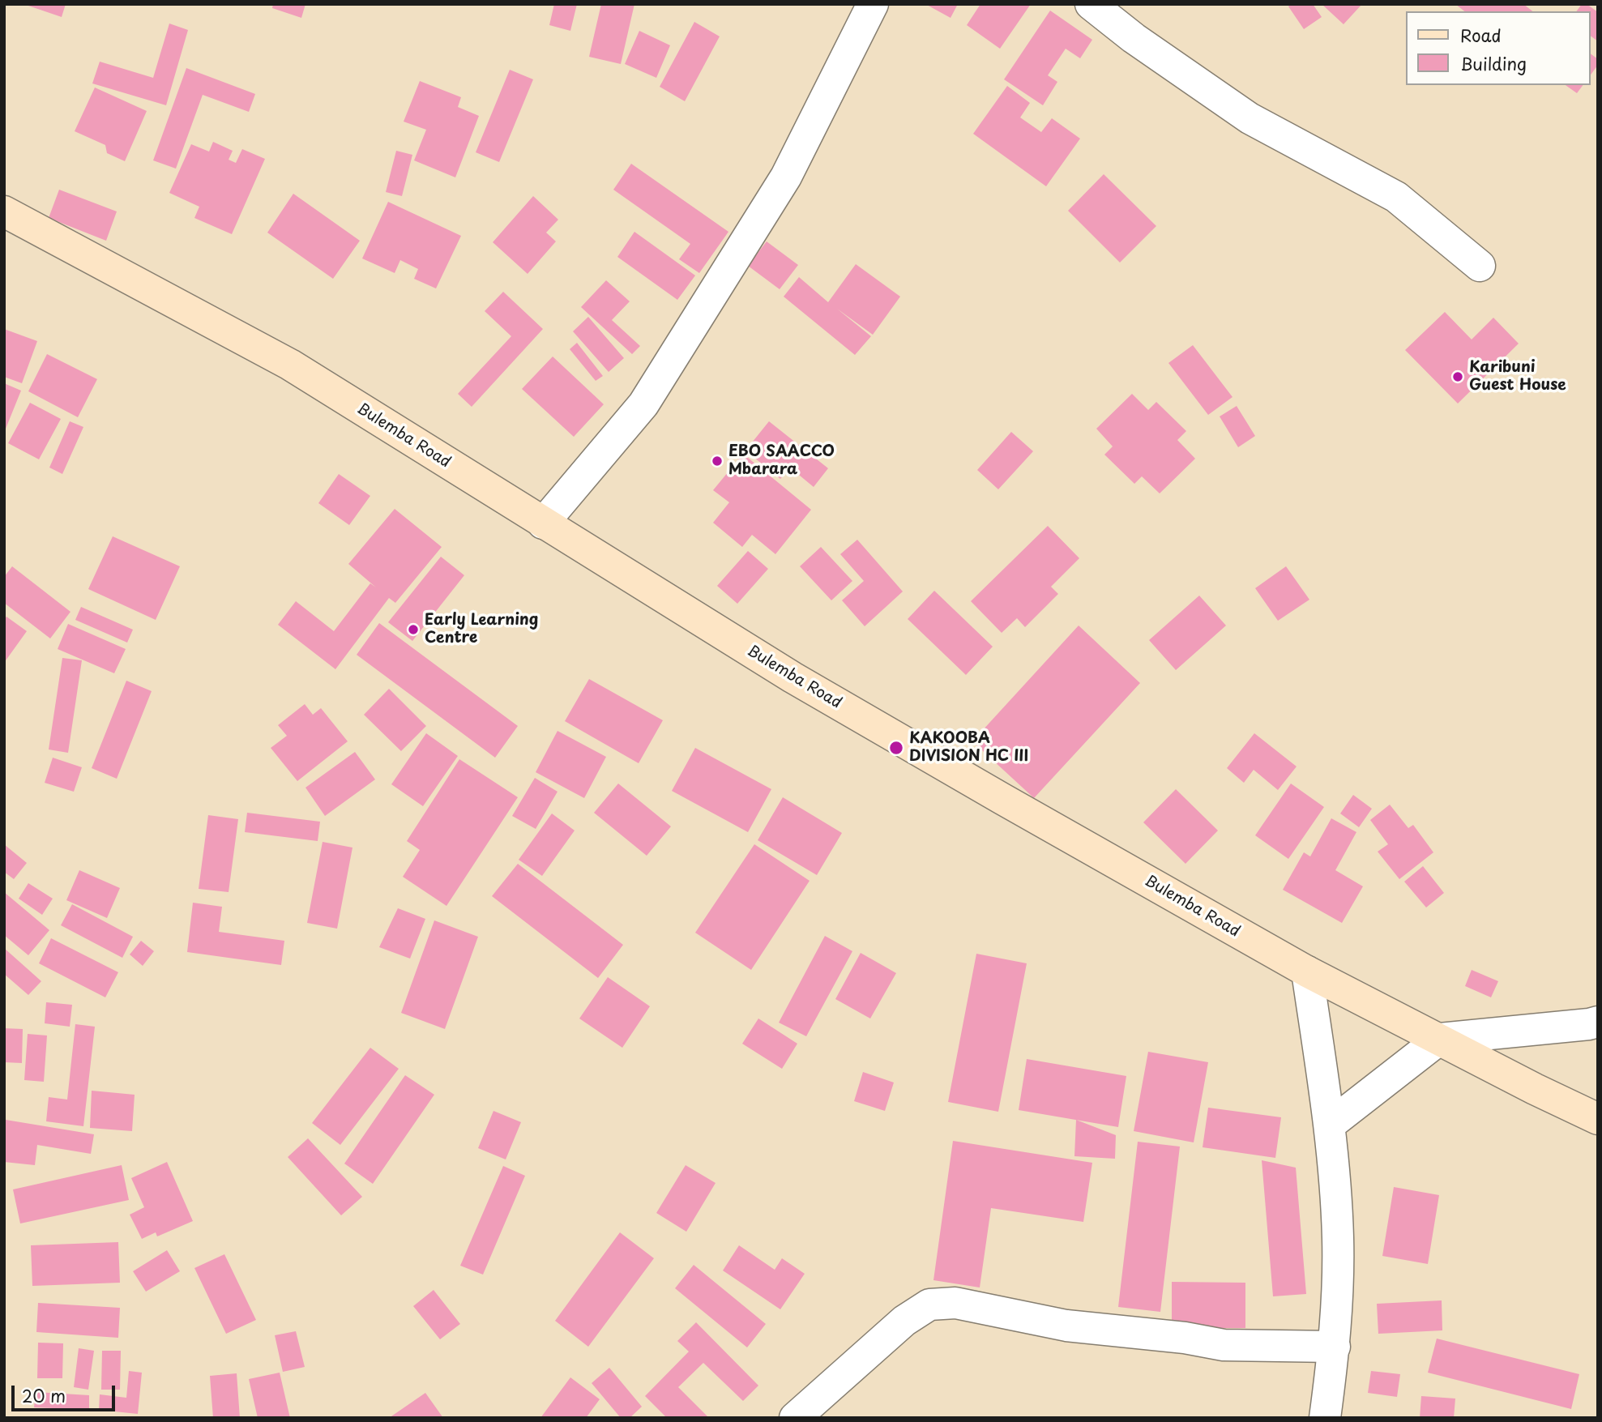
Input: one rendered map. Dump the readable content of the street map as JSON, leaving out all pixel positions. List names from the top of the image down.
{
  "streets": {
    "main road": ["Bulemba Road"]
  },
  "places": [
    "Karibuni Guest House",
    "EBO SAACCO Mbarara",
    "Early Learning Centre",
    "KAKOOBA DIVISION HC III"
  ],
  "legend": ["Road", "Building"],
  "scale_bar": "20 m"
}
